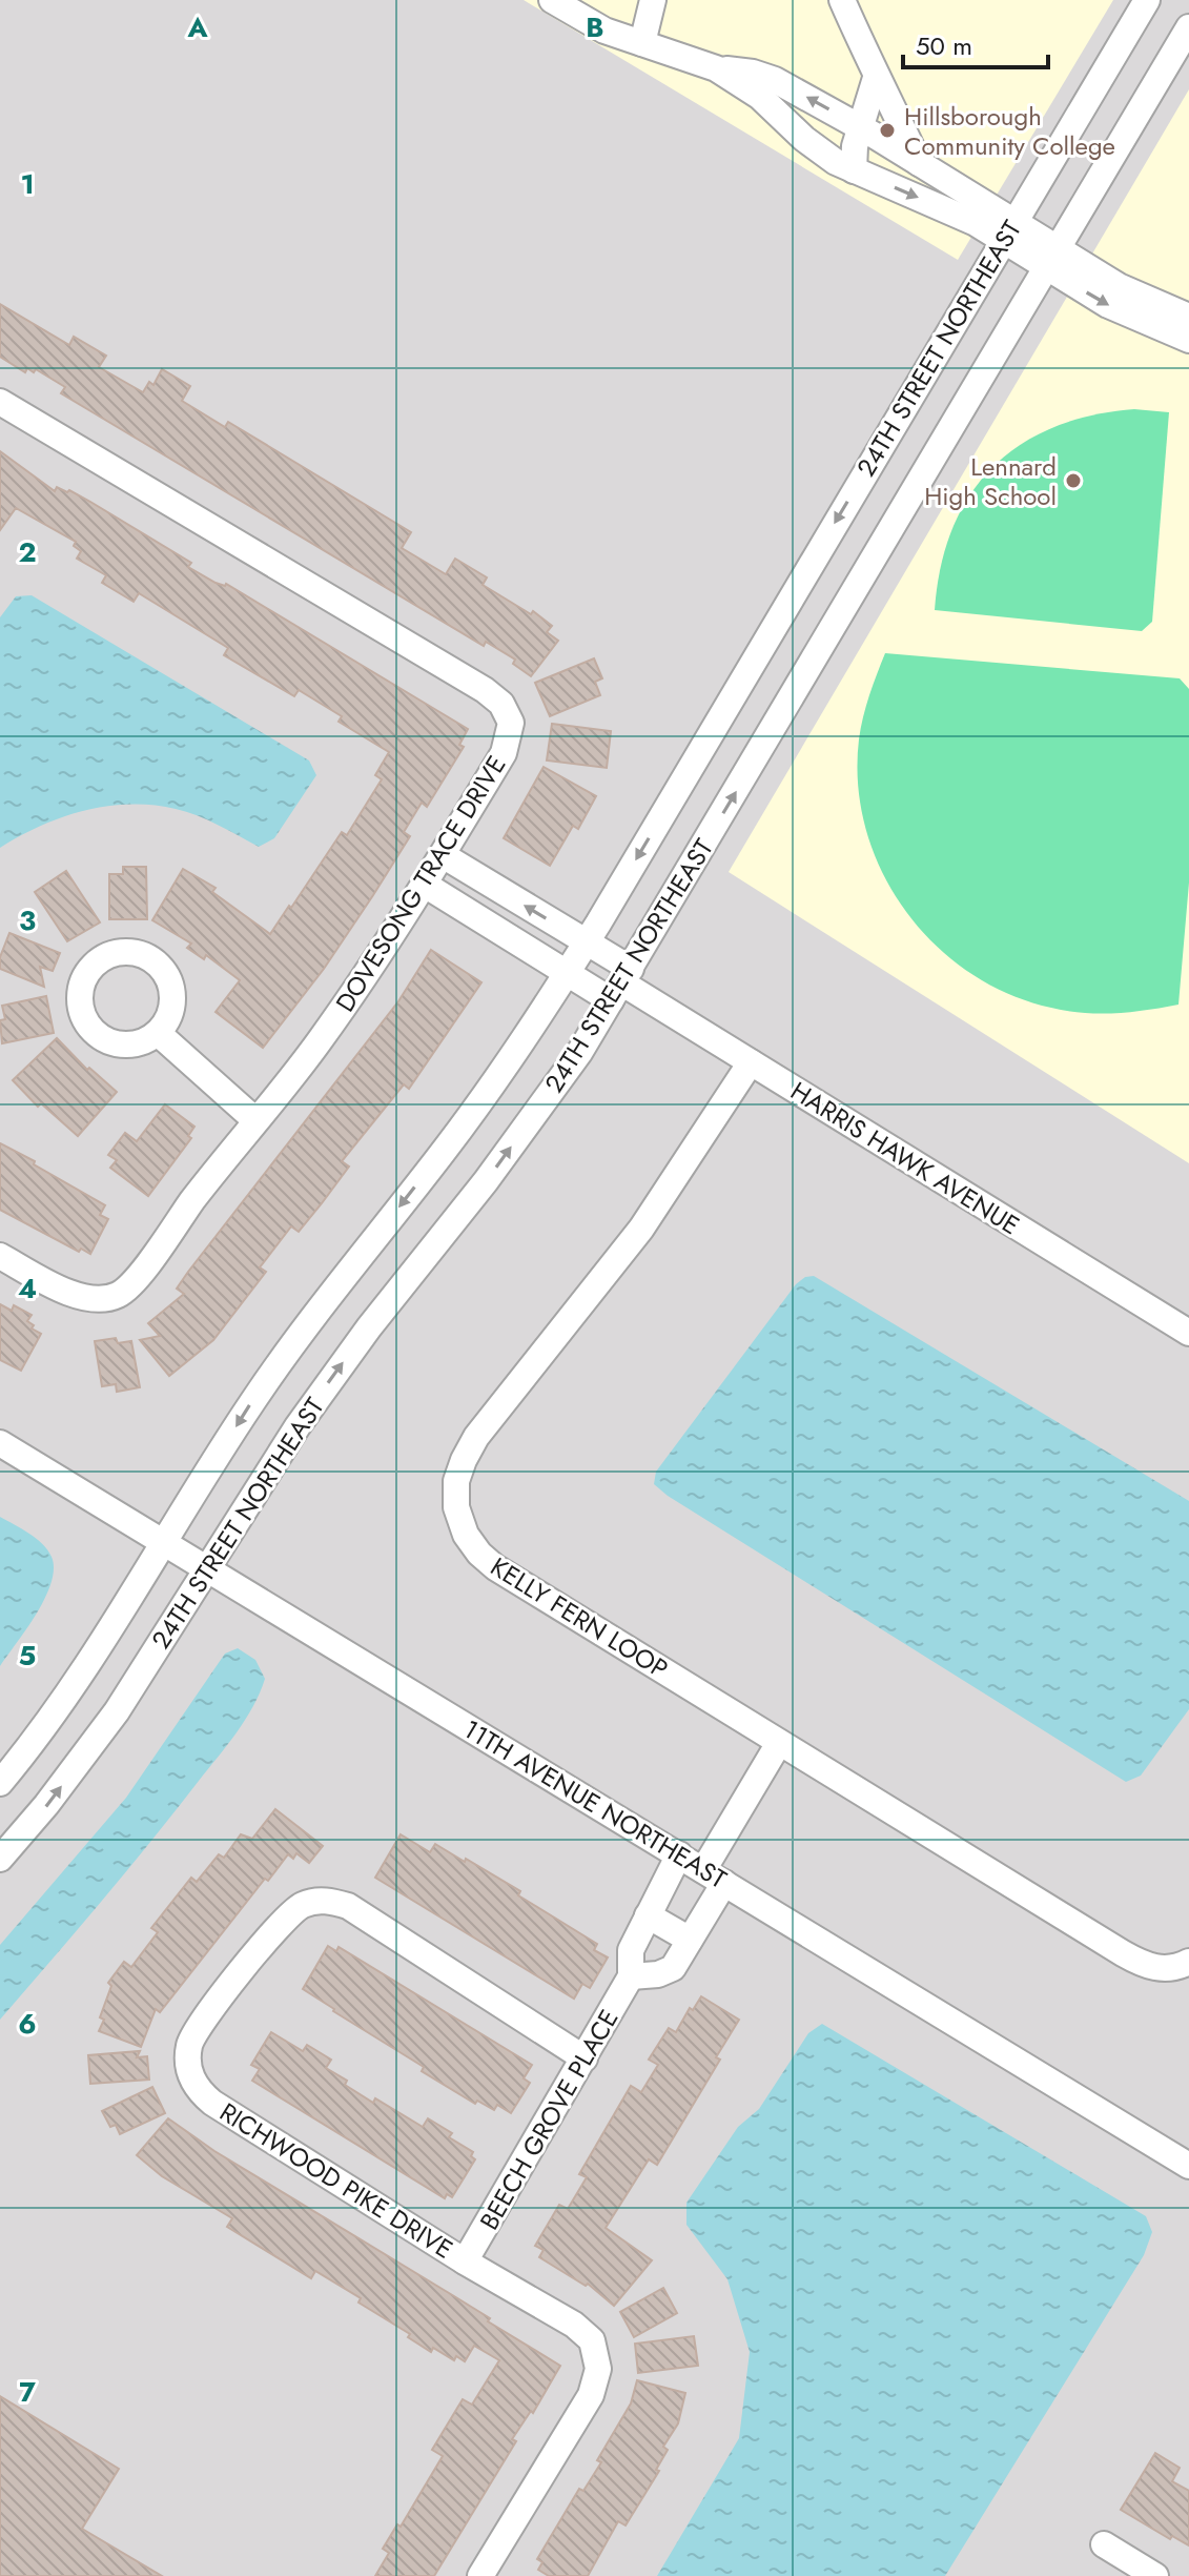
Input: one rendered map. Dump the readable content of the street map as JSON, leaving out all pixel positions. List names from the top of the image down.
{
  "streets": {
    "street": [
      "24TH STREET NORTHEAST",
      "DOVESONG TRACE DRIVE",
      "HARRIS HAWK AVENUE",
      "KELLY FERN LOOP",
      "11TH AVENUE NORTHEAST",
      "BEECH GROVE PLACE",
      "RICHWOOD PIKE DRIVE"
    ]
  },
  "crossings": [
    ["24TH STREET NORTHEAST", "HARRIS HAWK AVENUE"],
    ["24TH STREET NORTHEAST", "11TH AVENUE NORTHEAST"],
    ["HARRIS HAWK AVENUE", "KELLY FERN LOOP"],
    ["11TH AVENUE NORTHEAST", "BEECH GROVE PLACE"],
    ["BEECH GROVE PLACE", "RICHWOOD PIKE DRIVE"]
  ],
  "places": ["Hillsborough Community College", "Lennard High School"],
  "scale_bar": "50 m",
  "grid": {
    "columns": ["A", "B"],
    "rows": [
      "1",
      "2",
      "3",
      "4",
      "5",
      "6",
      "7"
    ]
  }
}
